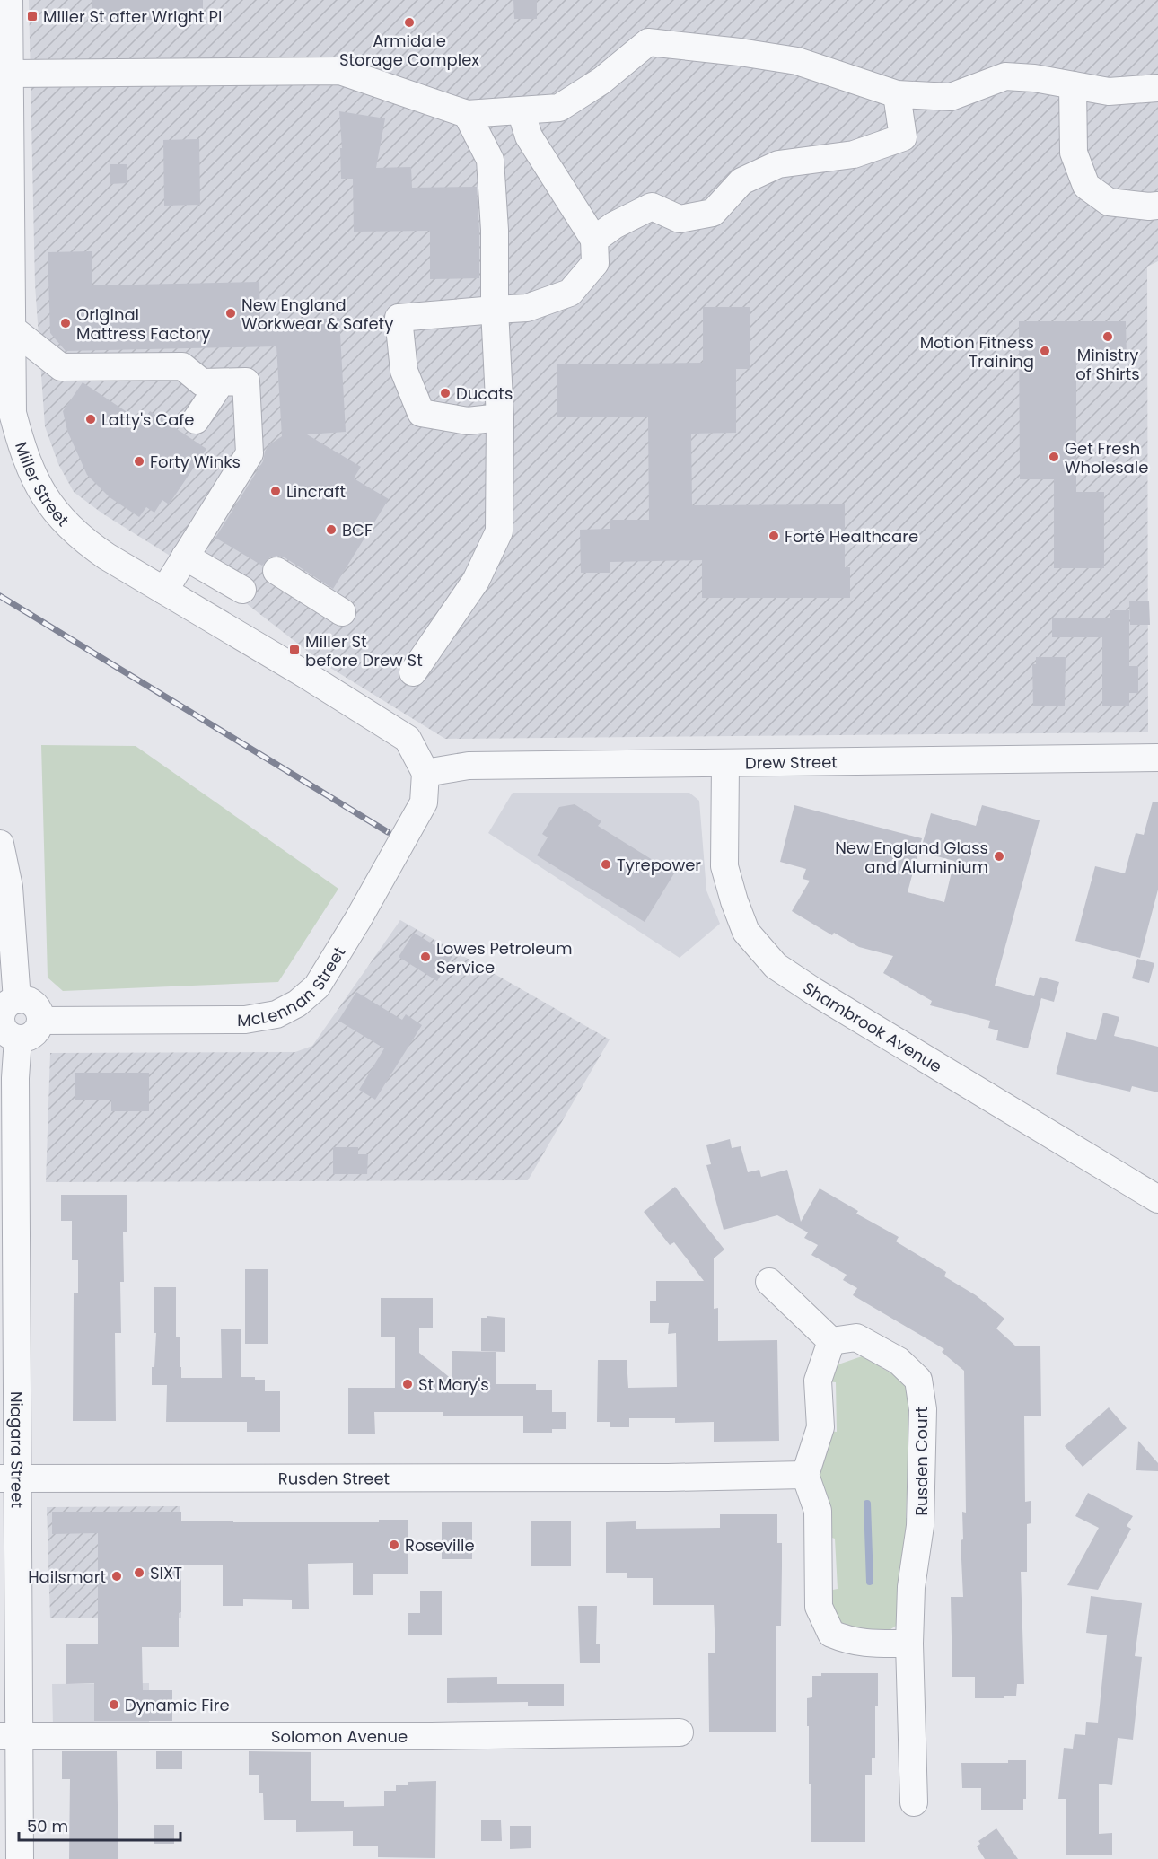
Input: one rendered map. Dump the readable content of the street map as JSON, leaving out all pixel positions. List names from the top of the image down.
{
  "streets": {
    "street": [
      "Miller Street",
      "Drew Street",
      "McLennan Street",
      "Shambrook Avenue",
      "Niagara Street",
      "Rusden Court",
      "Rusden Street",
      "Solomon Avenue"
    ]
  },
  "crossings": [
    ["Miller Street", "Drew Street"],
    ["Miller Street", "McLennan Street"],
    ["Drew Street", "McLennan Street"],
    ["Drew Street", "Shambrook Avenue"],
    ["McLennan Street", "Niagara Street"],
    ["Niagara Street", "Rusden Street"],
    ["Niagara Street", "Solomon Avenue"]
  ],
  "places": {
    "transit": ["Miller St after Wright Pl", "Miller St before Drew St"],
    "other": [
      "Armidale Storage Complex",
      "New England Workwear & Safety",
      "Original Mattress Factory",
      "Ministry of Shirts",
      "Motion Fitness Training",
      "Ducats",
      "Latty's Cafe",
      "Get Fresh Wholesale",
      "Forty Winks",
      "Lincraft",
      "BCF",
      "Forté Healthcare",
      "New England Glass and Aluminium",
      "Tyrepower",
      "Lowes Petroleum Service",
      "St Mary's",
      "Roseville",
      "SIXT",
      "Hailsmart",
      "Dynamic Fire"
    ]
  },
  "scale_bar": "50 m"
}
